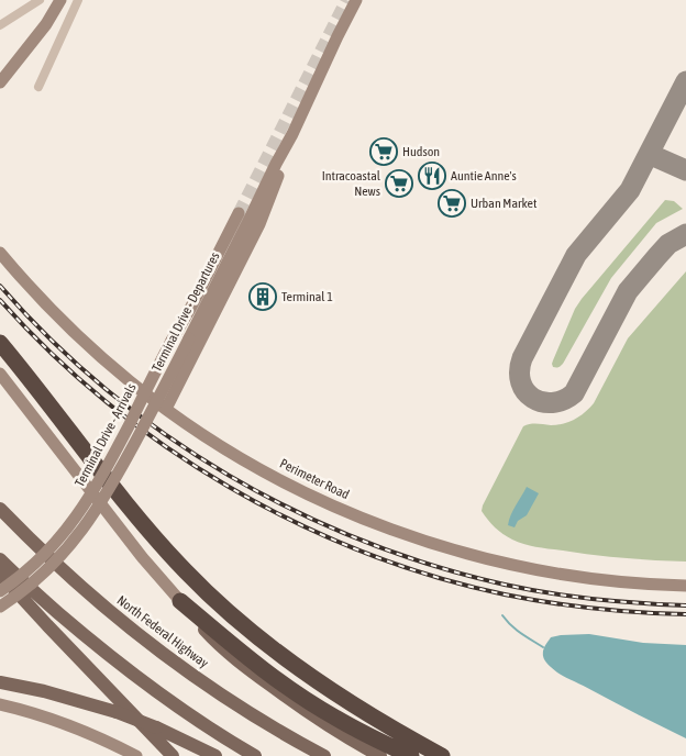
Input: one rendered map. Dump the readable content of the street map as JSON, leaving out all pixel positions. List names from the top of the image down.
{
  "streets": {
    "main road": ["North Federal Highway"],
    "street": ["Terminal Drive - Departures", "Terminal Drive - Arrivals", "Perimeter Road"]
  },
  "places": {
    "supermarket": ["Hudson", "Intracoastal News", "Urban Market"],
    "restaurant": ["Auntie Anne's"],
    "building": ["Terminal 1"]
  }
}
